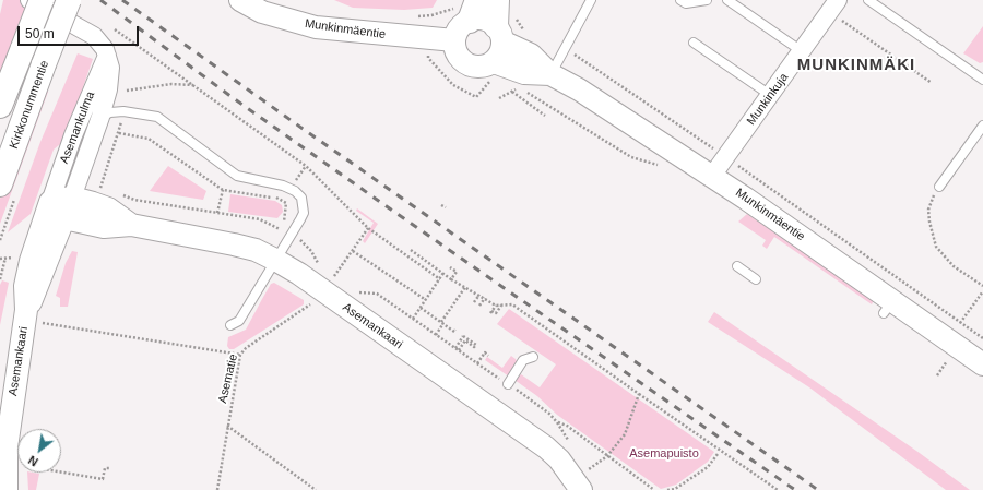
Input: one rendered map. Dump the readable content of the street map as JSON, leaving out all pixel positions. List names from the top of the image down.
{
  "streets": {
    "main road": ["Kirkkonummentie"],
    "street": [
      "Munkinmäentie",
      "Munkinkuja",
      "Asemankulma",
      "Asemankaari"
    ],
    "path": ["Asematie"]
  },
  "crossings": [
    ["Munkinmäentie", "Munkinkuja"],
    ["Asemankulma", "Asemankaari"]
  ],
  "districts": ["MUNKINMÄKI"],
  "parks": ["Asemapuisto"],
  "scale_bar": "50 m",
  "north": "bottom left"
}
